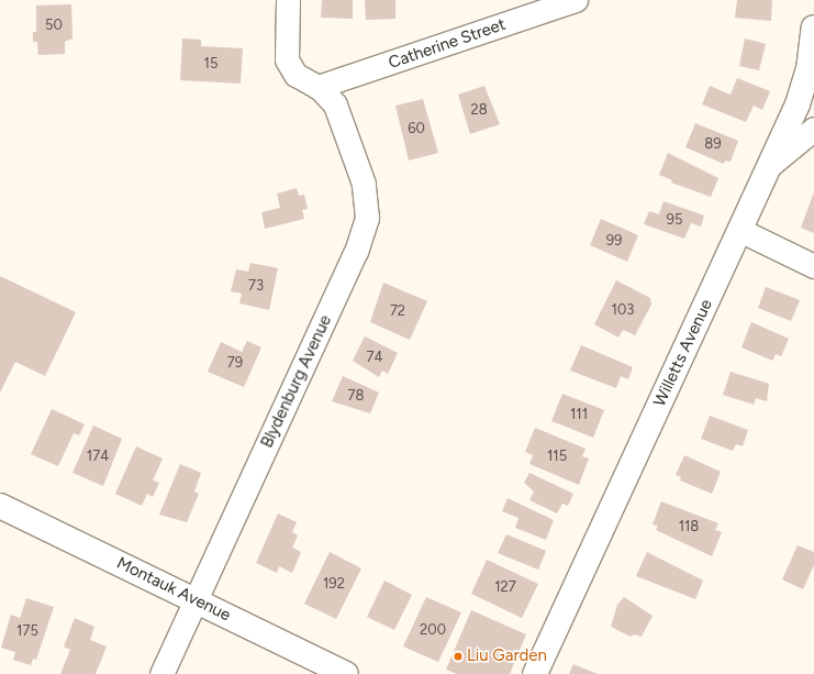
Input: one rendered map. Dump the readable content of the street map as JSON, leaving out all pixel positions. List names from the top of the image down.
{
  "streets": {
    "main road": ["Willetts Avenue", "Montauk Avenue"],
    "street": ["Catherine Street", "Blydenburg Avenue"]
  },
  "crossings": [
    ["Catherine Street", "Blydenburg Avenue"],
    ["Blydenburg Avenue", "Montauk Avenue"]
  ],
  "places": ["Liu Garden"],
  "house_numbers": [
    "50",
    "15",
    "28",
    "60",
    "89",
    "95",
    "99",
    "73",
    "103",
    "72",
    "74",
    "79",
    "78",
    "111",
    "174",
    "115",
    "118",
    "192",
    "127",
    "200",
    "175"
  ]
}
